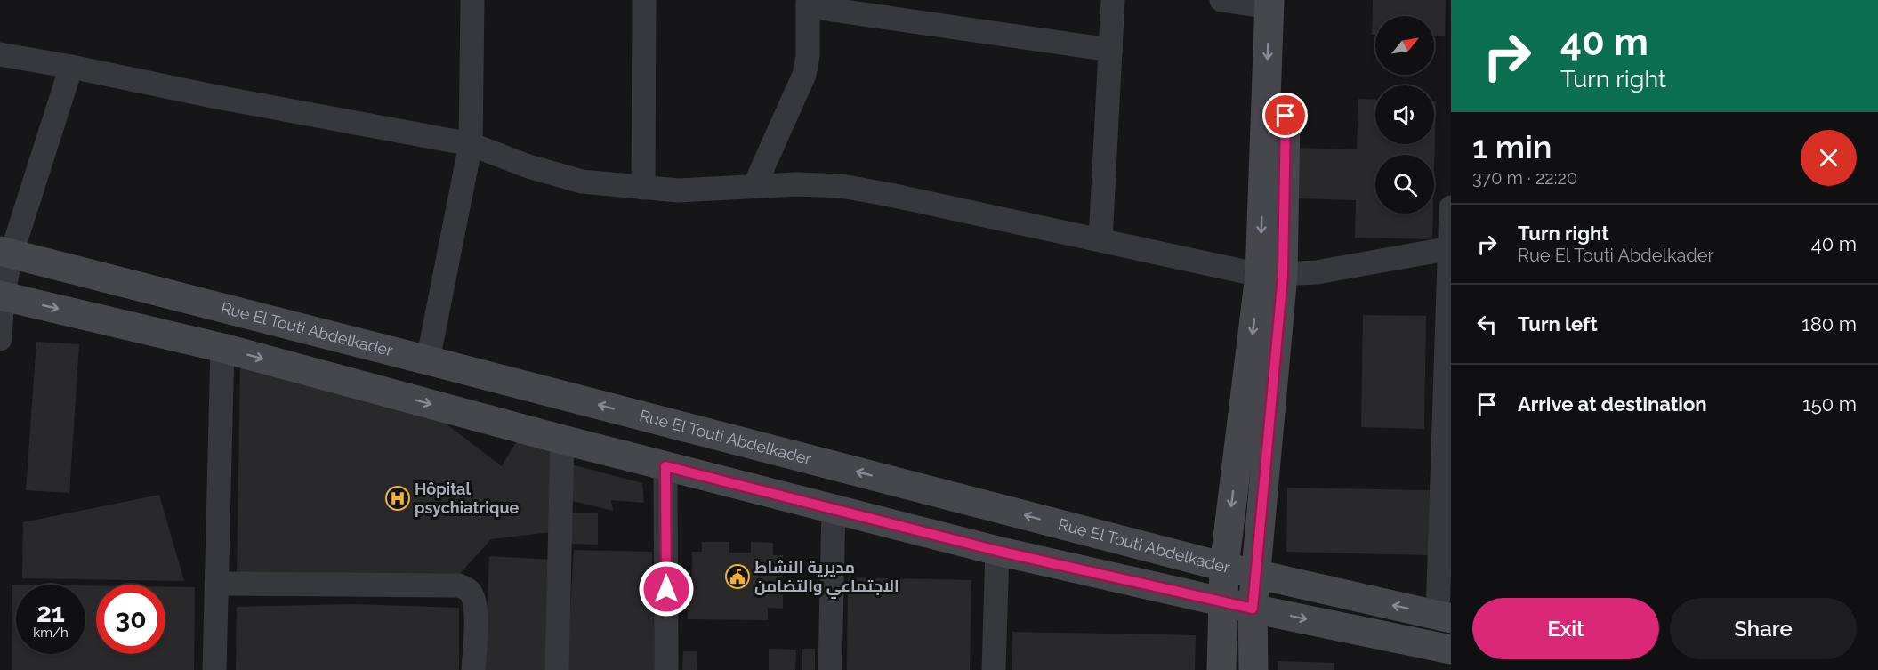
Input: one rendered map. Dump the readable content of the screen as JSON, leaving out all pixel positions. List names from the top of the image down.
{
  "streets": {
    "street": ["Rue El Touti Abdelkader"]
  },
  "places": {
    "hospital": ["Hôpital psychiatrique"],
    "public building": ["مديرية النشاط الاجتماعي والتضامن"]
  },
  "north": "top right",
  "page": {
    "turn": ["40 m", "Turn right"],
    "heading": ["1 min", "370 m · 22:20"],
    "list": [
      {
        "name": "Turn right",
        "note": "Rue El Touti Abdelkader",
        "value": "40 m"
      },
      {
        "name": "Turn left",
        "value": "180 m"
      },
      {
        "name": "Arrive at destination",
        "value": "150 m"
      }
    ],
    "speed": "21 km/h",
    "limit": "30",
    "buttons": ["Exit", "Share"]
  }
}
